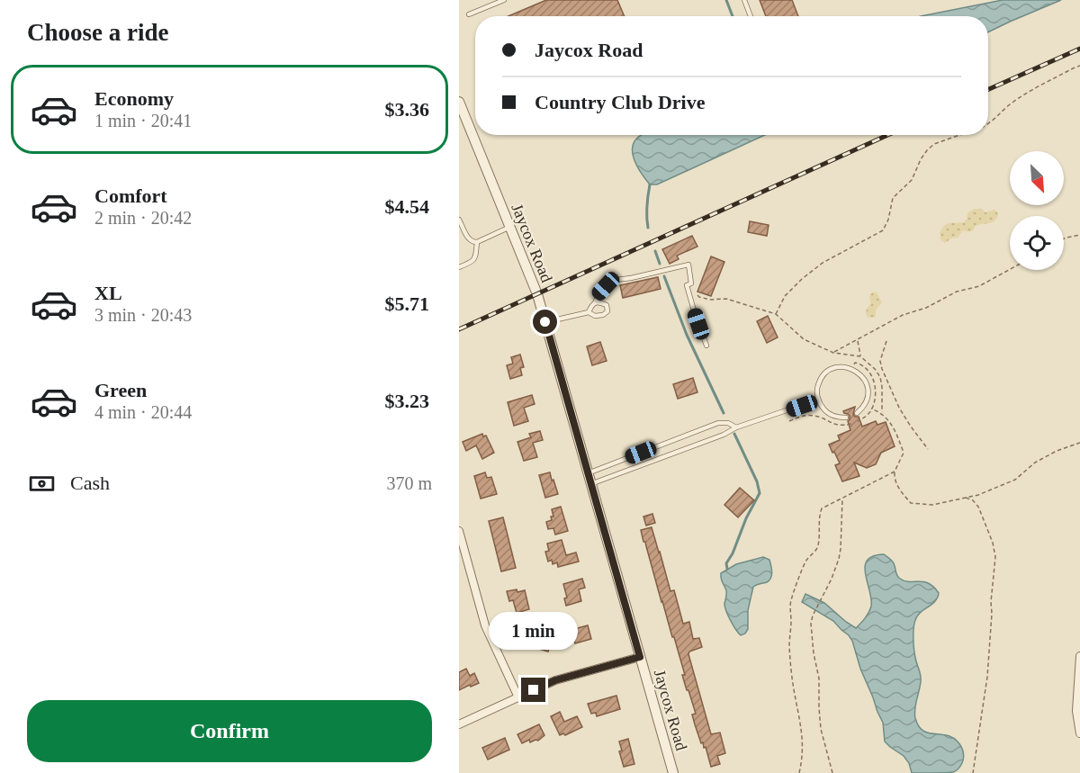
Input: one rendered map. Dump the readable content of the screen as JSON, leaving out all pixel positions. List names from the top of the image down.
{
  "streets": {
    "street": ["Jaycox Road"]
  },
  "north": "bottom right",
  "page": {
    "heading": "Choose a ride",
    "banner": ["Jaycox Road", "Country Club Drive"],
    "list": [
      {
        "name": "Economy",
        "note": "1 min · 20:41",
        "value": "$3.36"
      },
      {
        "name": "Comfort",
        "note": "2 min · 20:42",
        "value": "$4.54"
      },
      {
        "name": "XL",
        "note": "3 min · 20:43",
        "value": "$5.71"
      },
      {
        "name": "Green",
        "note": "4 min · 20:44",
        "value": "$3.23"
      }
    ],
    "pay": ["Cash", "370 m"],
    "bubble": "1 min",
    "buttons": "Confirm"
  }
}
